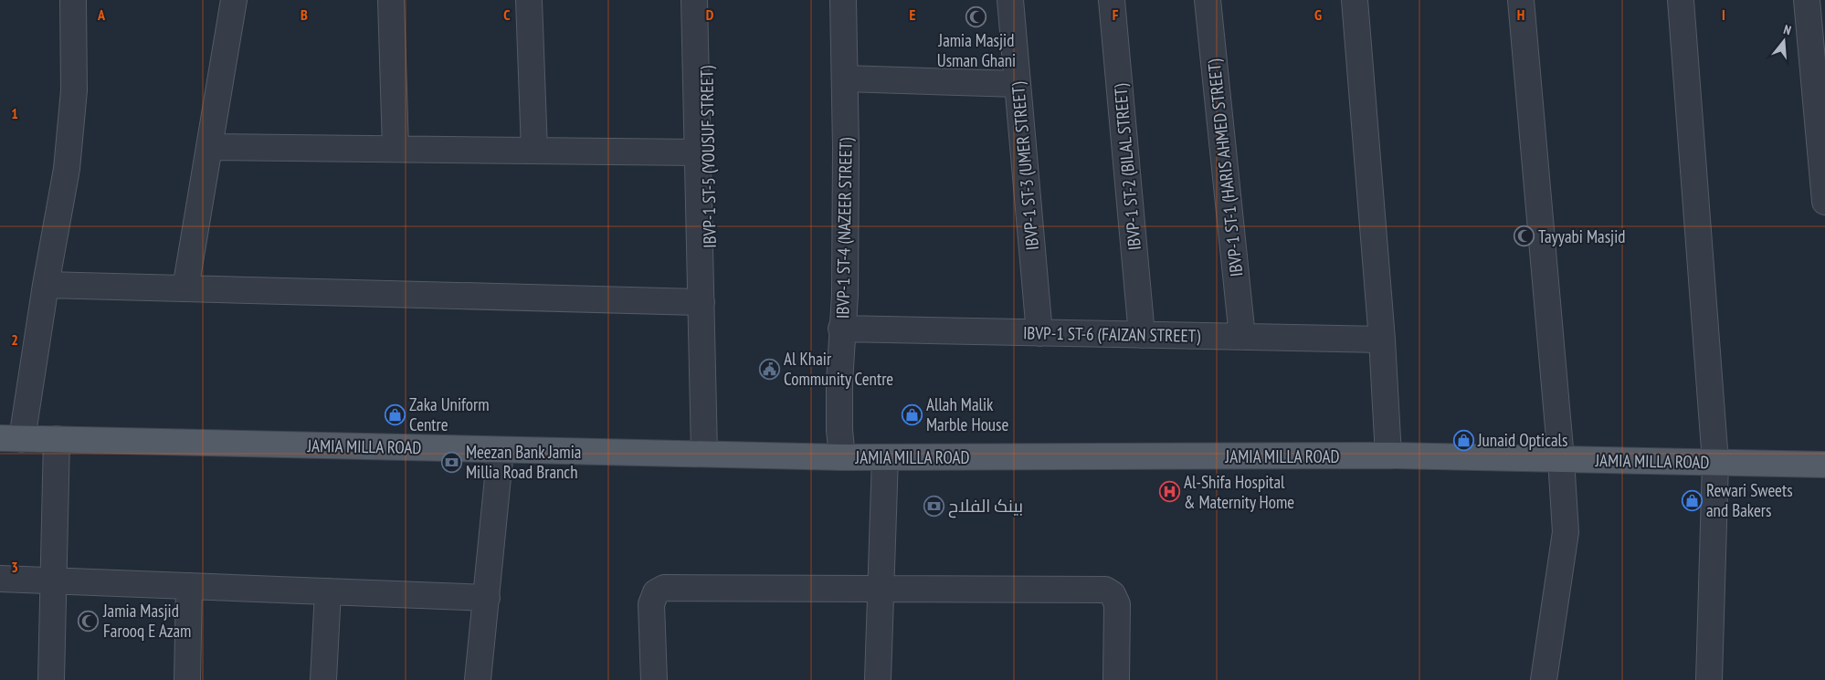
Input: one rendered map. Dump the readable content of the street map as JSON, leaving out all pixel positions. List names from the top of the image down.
{
  "streets": {
    "main road": ["JAMIA MILLA ROAD"],
    "street": [
      "IBVP-1 ST-5 (YOUSUF STREET)",
      "IBVP-1 ST-3 (UMER STREET)",
      "IBVP-1 ST-2 (BILAL STREET)",
      "IBVP-1 ST-1 (HARIS AHMED STREET)",
      "IBVP-1 ST-4 (NAZEER STREET)",
      "IBVP-1 ST-6 (FAIZAN STREET)"
    ]
  },
  "crossings": [
    ["IBVP-1 ST-3 (UMER STREET)", "IBVP-1 ST-6 (FAIZAN STREET)"],
    ["IBVP-1 ST-2 (BILAL STREET)", "IBVP-1 ST-6 (FAIZAN STREET)"],
    ["IBVP-1 ST-1 (HARIS AHMED STREET)", "IBVP-1 ST-6 (FAIZAN STREET)"],
    ["IBVP-1 ST-4 (NAZEER STREET)", "IBVP-1 ST-6 (FAIZAN STREET)"],
    ["IBVP-1 ST-4 (NAZEER STREET)", "JAMIA MILLA ROAD"]
  ],
  "places": {
    "mosque": ["Jamia Masjid Usman Ghani", "Tayyabi Masjid", "Jamia Masjid Farooq E Azam"],
    "public building": ["Al Khair Community Centre"],
    "shop": [
      "Zaka Uniform Centre",
      "Allah Malik Marble House",
      "Junaid Opticals",
      "Rewari Sweets and Bakers"
    ],
    "bank": ["Meezan Bank Jamia Millia Road Branch", "بینک الفلاح"],
    "hospital": ["Al-Shifa Hospital & Maternity Home"]
  },
  "north": "top",
  "grid": {
    "columns": [
      "A",
      "B",
      "C",
      "D",
      "E",
      "F",
      "G",
      "H",
      "I"
    ],
    "rows": ["1", "2", "3"]
  }
}
